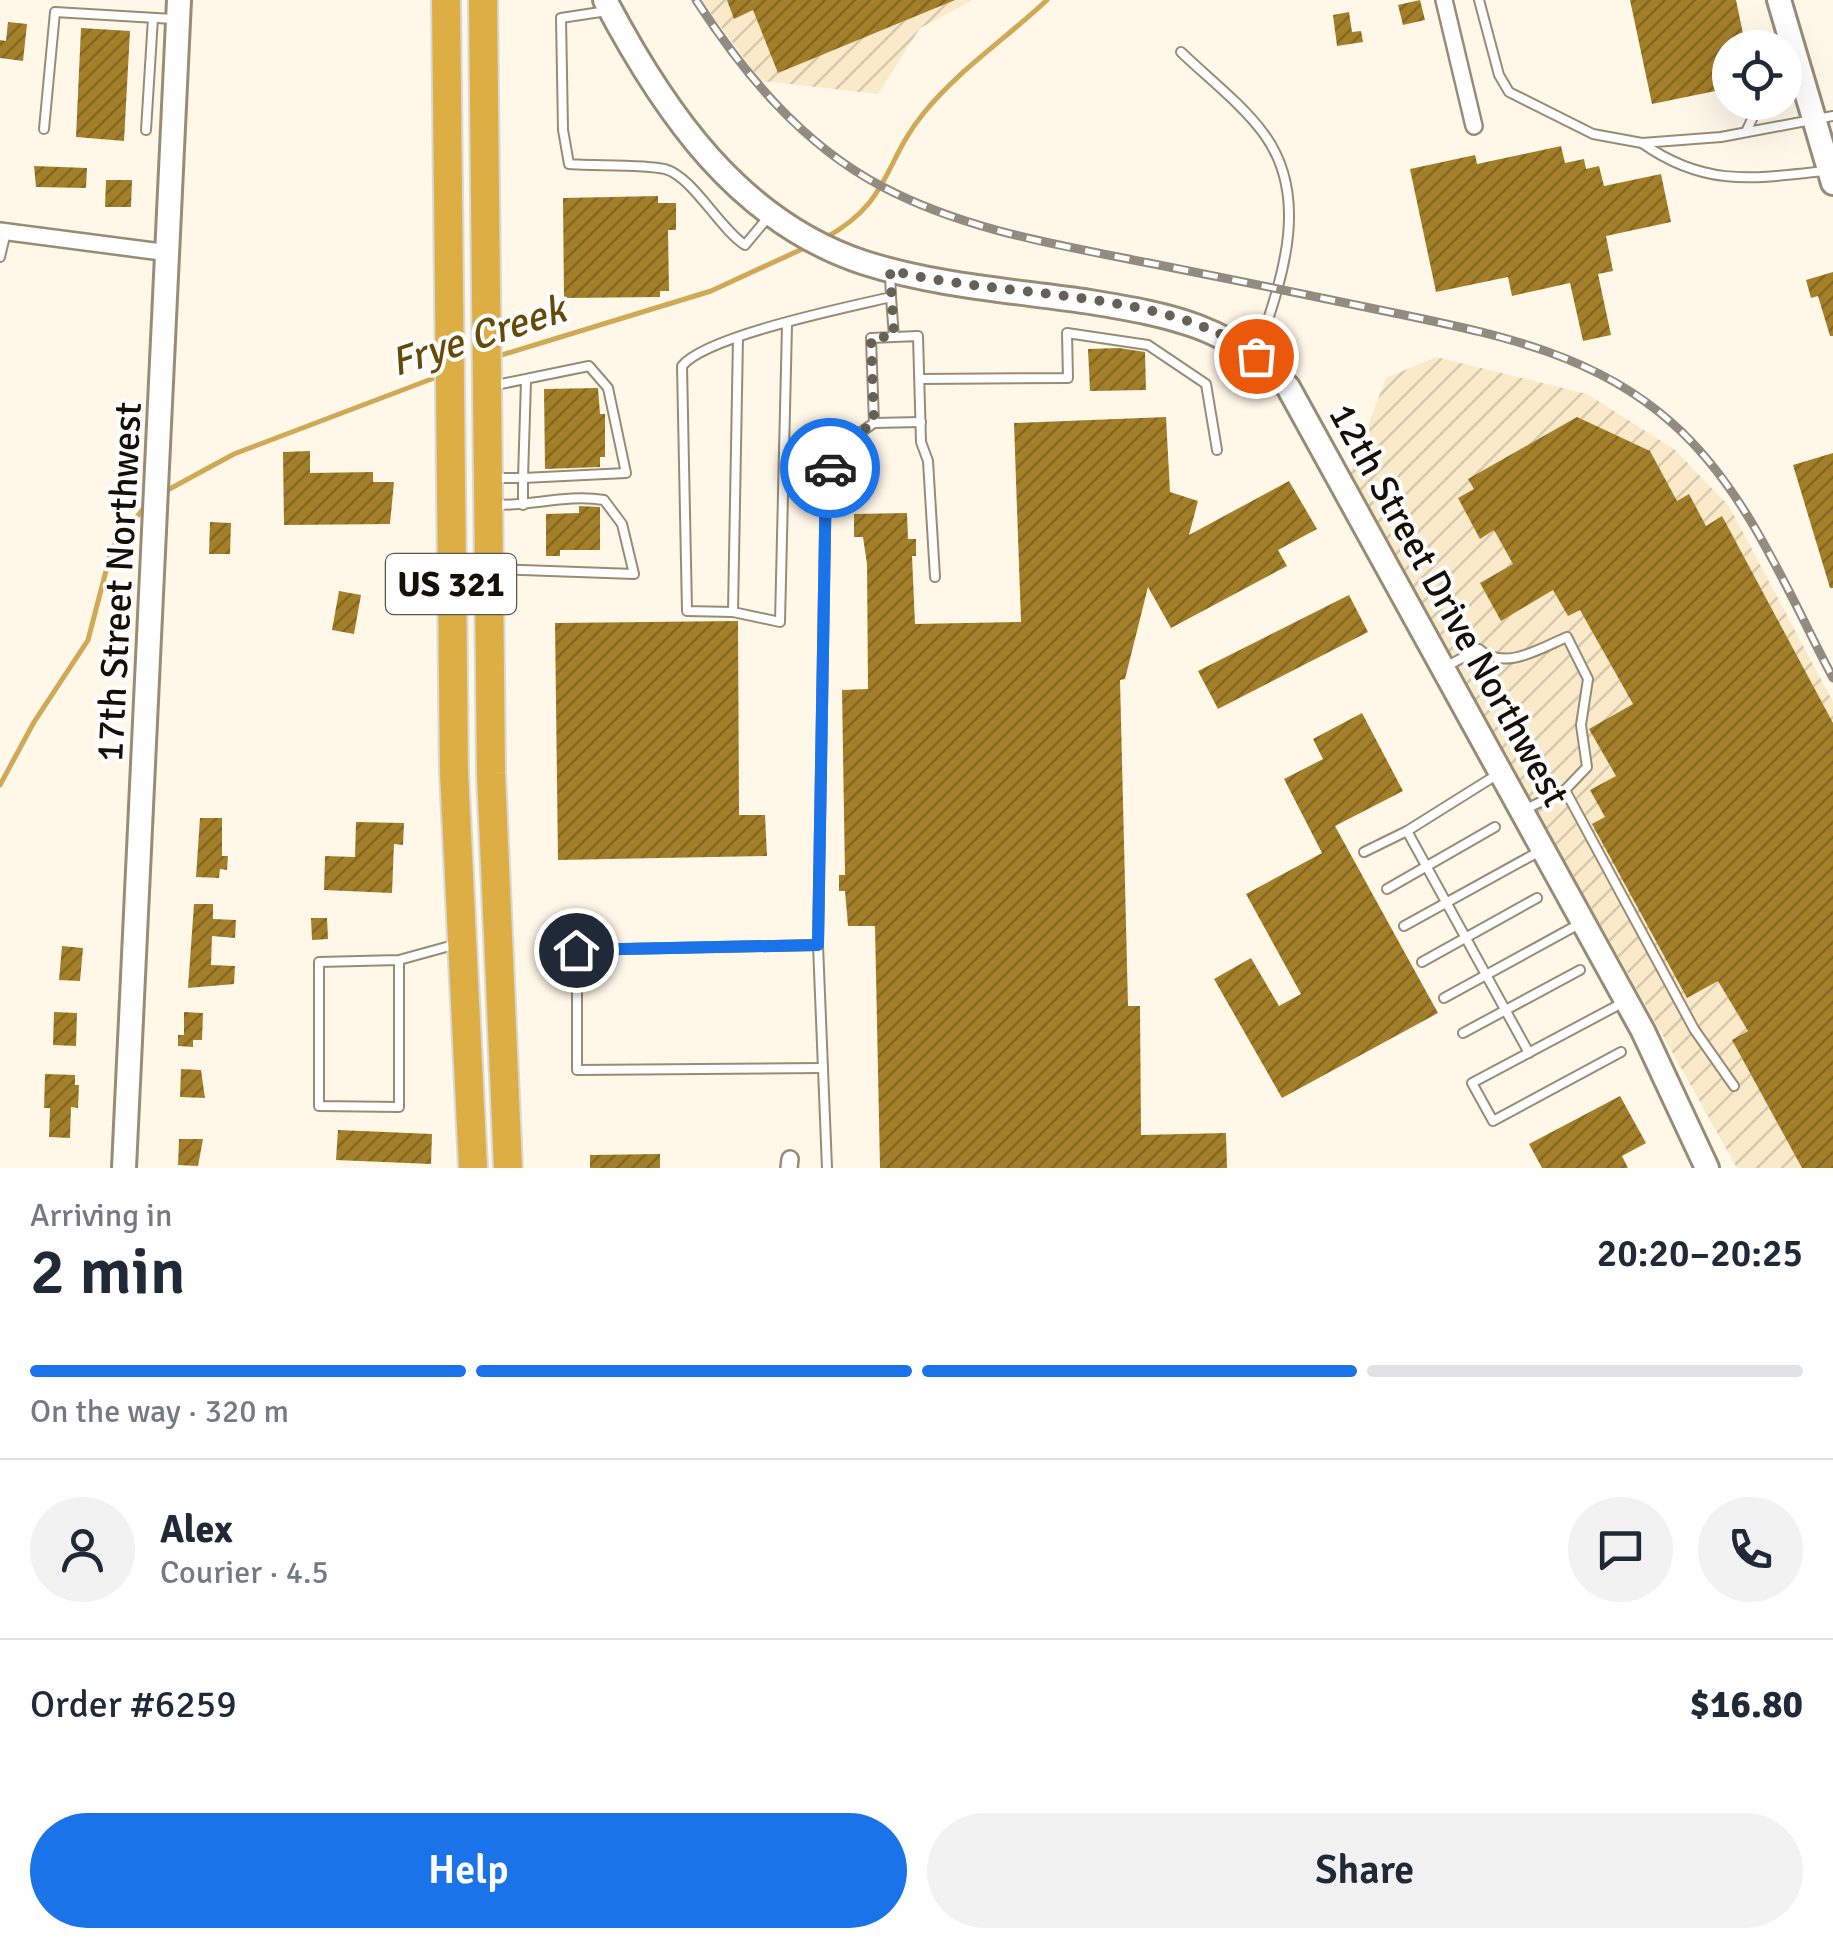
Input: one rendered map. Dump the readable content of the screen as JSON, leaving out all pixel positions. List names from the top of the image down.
{
  "streets": {
    "highway": ["US 321"],
    "street": ["17th Street Northwest", "12th Street Drive Northwest"]
  },
  "water": ["Frye Creek"],
  "page": {
    "heading": ["2 min", "Arriving in", "20:20–20:25"],
    "panel": [
      "Alex",
      "Courier · 4.5",
      "Order #6259",
      "$16.80"
    ],
    "bar": "On the way · 320 m",
    "buttons": ["Help", "Share"]
  }
}
